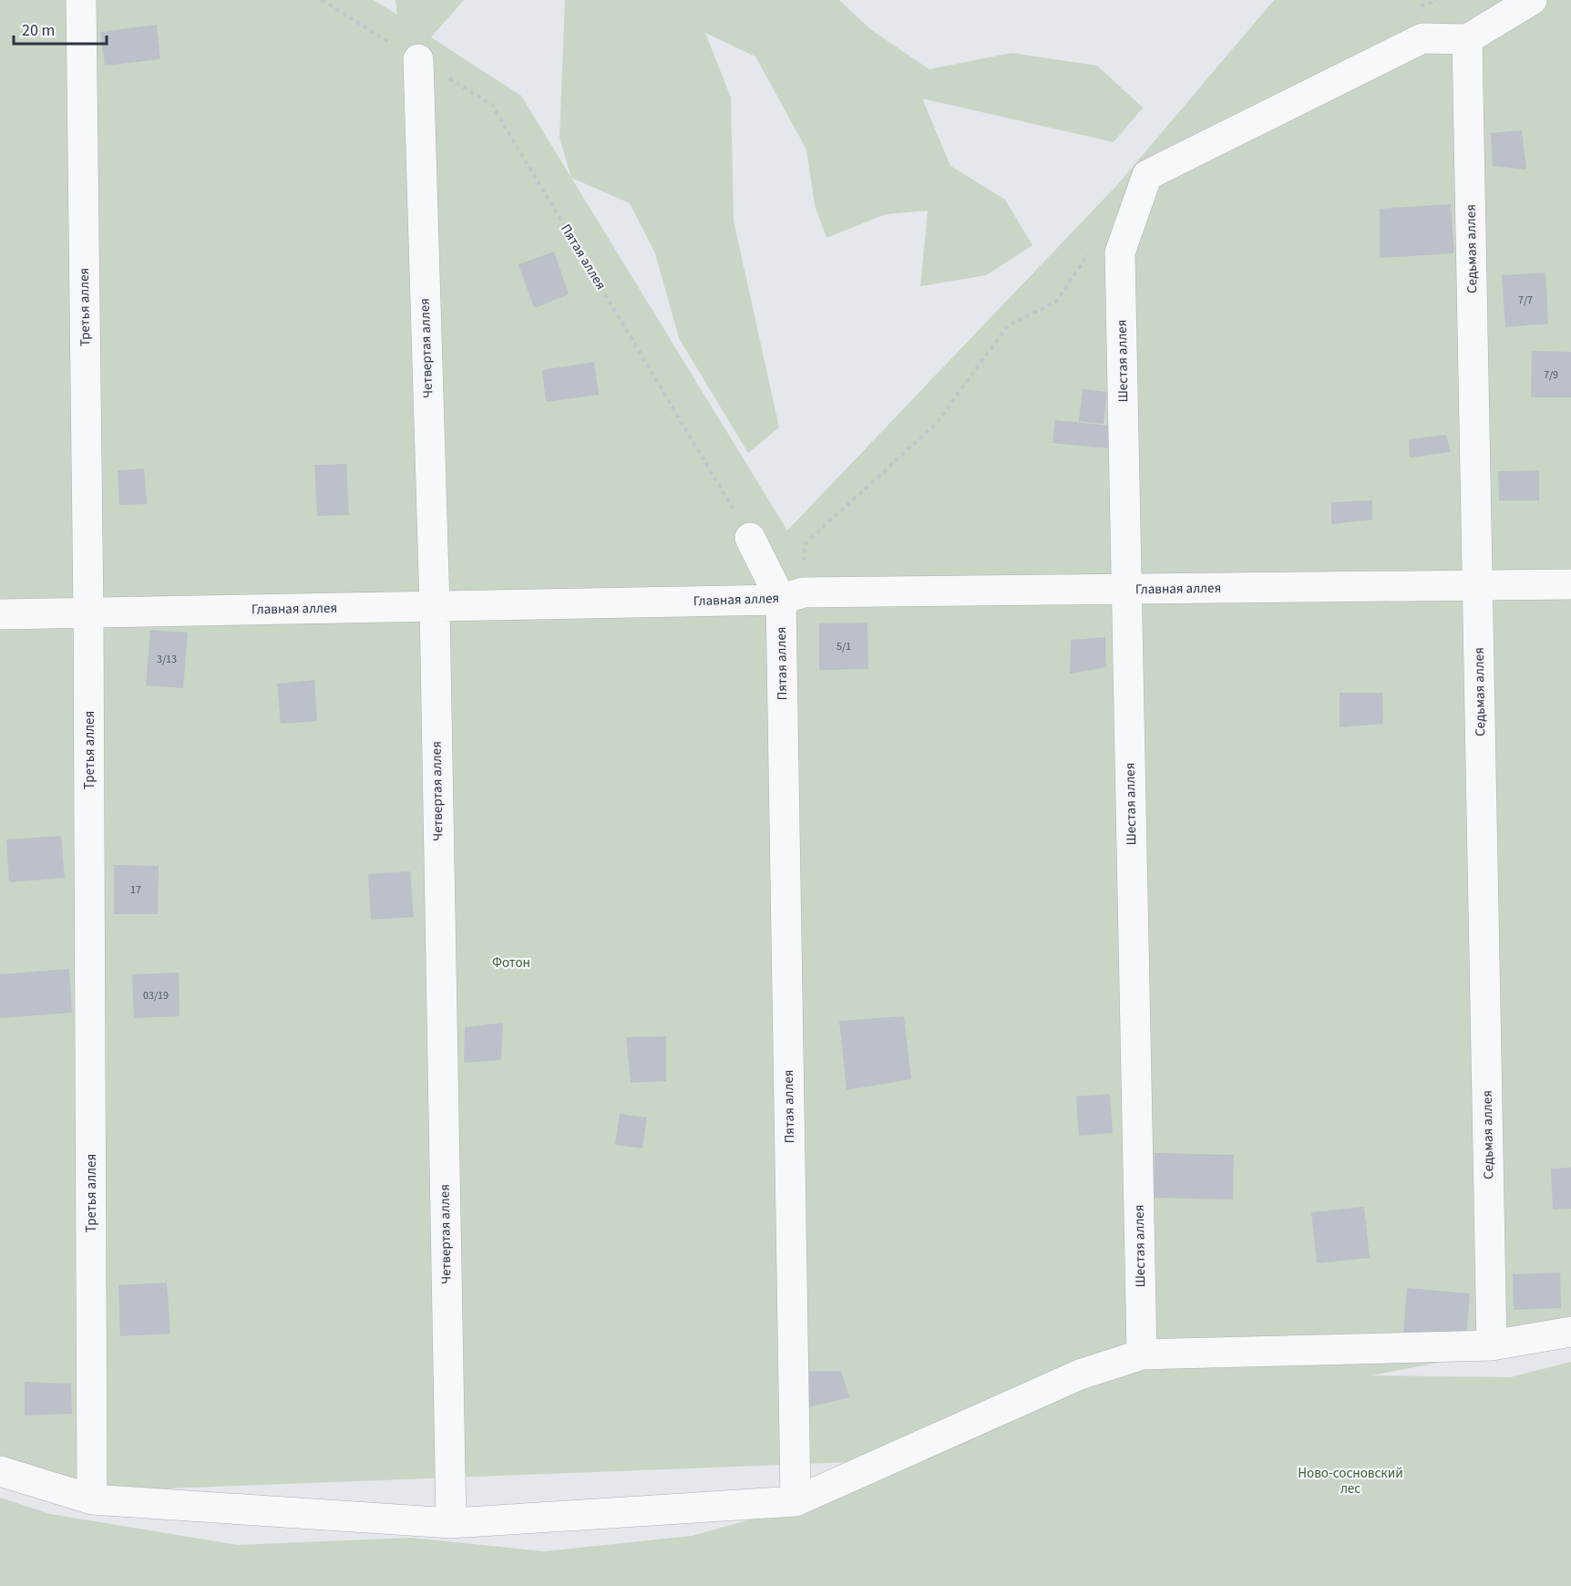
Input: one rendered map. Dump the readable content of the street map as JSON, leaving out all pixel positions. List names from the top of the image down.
{
  "streets": {
    "street": [
      "Седьмая аллея",
      "Пятая аллея",
      "Третья аллея",
      "Четвертая аллея",
      "Шестая аллея",
      "Главная аллея"
    ]
  },
  "crossings": [
    ["Седьмая аллея", "Шестая аллея"],
    ["Седьмая аллея", "Главная аллея"],
    ["Пятая аллея", "Четвертая аллея"],
    ["Пятая аллея", "Главная аллея"],
    ["Третья аллея", "Главная аллея"],
    ["Четвертая аллея", "Главная аллея"],
    ["Шестая аллея", "Главная аллея"]
  ],
  "parks": ["Фотон", "Ново-сосновский лес"],
  "house_numbers": [
    "7/7",
    "7/9",
    "5/1",
    "3/13",
    "17",
    "03/19"
  ],
  "scale_bar": "20 m"
}
